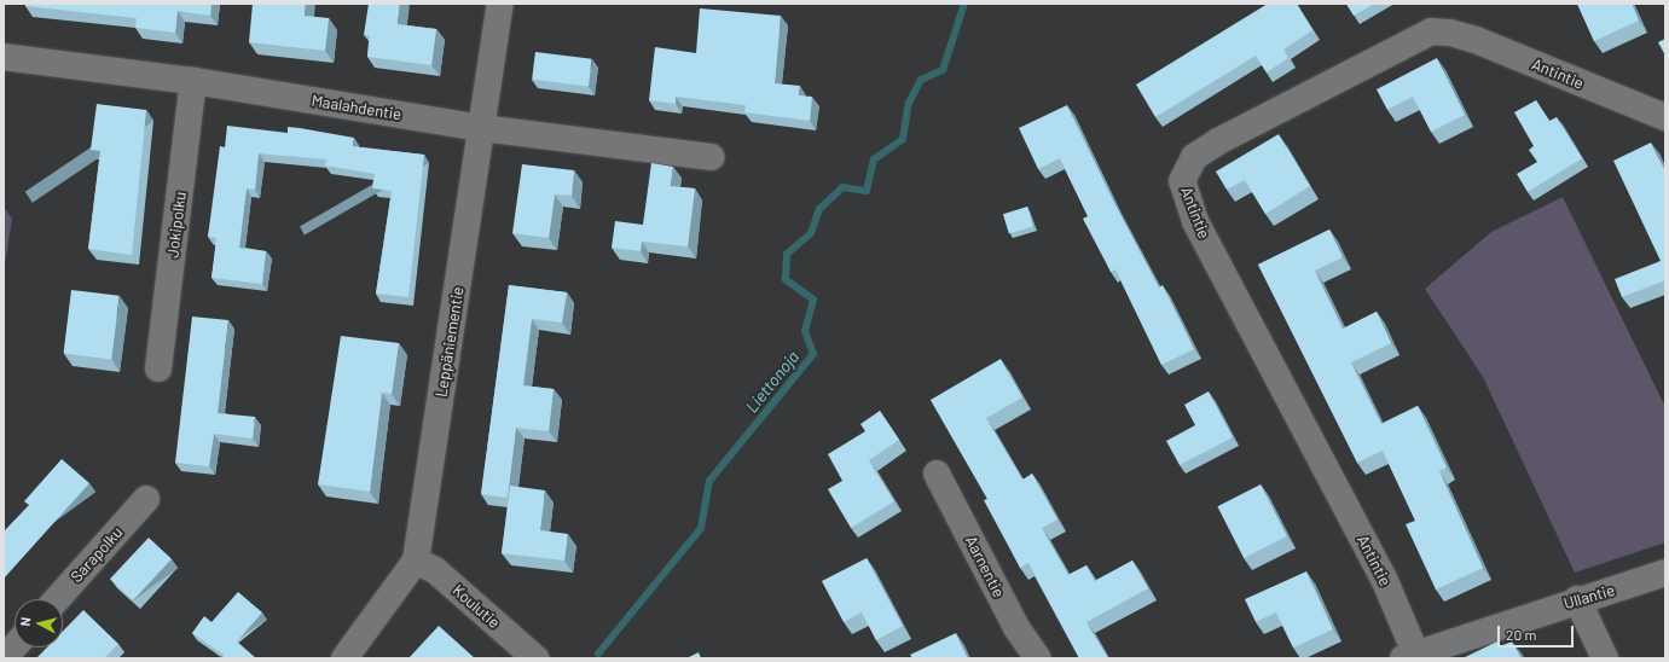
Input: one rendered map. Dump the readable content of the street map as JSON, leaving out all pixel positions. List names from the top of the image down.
{
  "streets": {
    "street": [
      "Antintie",
      "Maalahdentie",
      "Jokipolku",
      "Leppäniementie",
      "Sarapolku",
      "Aarnentie",
      "Ullantie",
      "Koulutie"
    ]
  },
  "crossings": [
    ["Antintie", "Ullantie"],
    ["Maalahdentie", "Jokipolku"],
    ["Maalahdentie", "Leppäniementie"],
    ["Leppäniementie", "Koulutie"]
  ],
  "water": ["Liettonoja"],
  "scale_bar": "20 m",
  "north": "left"
}
